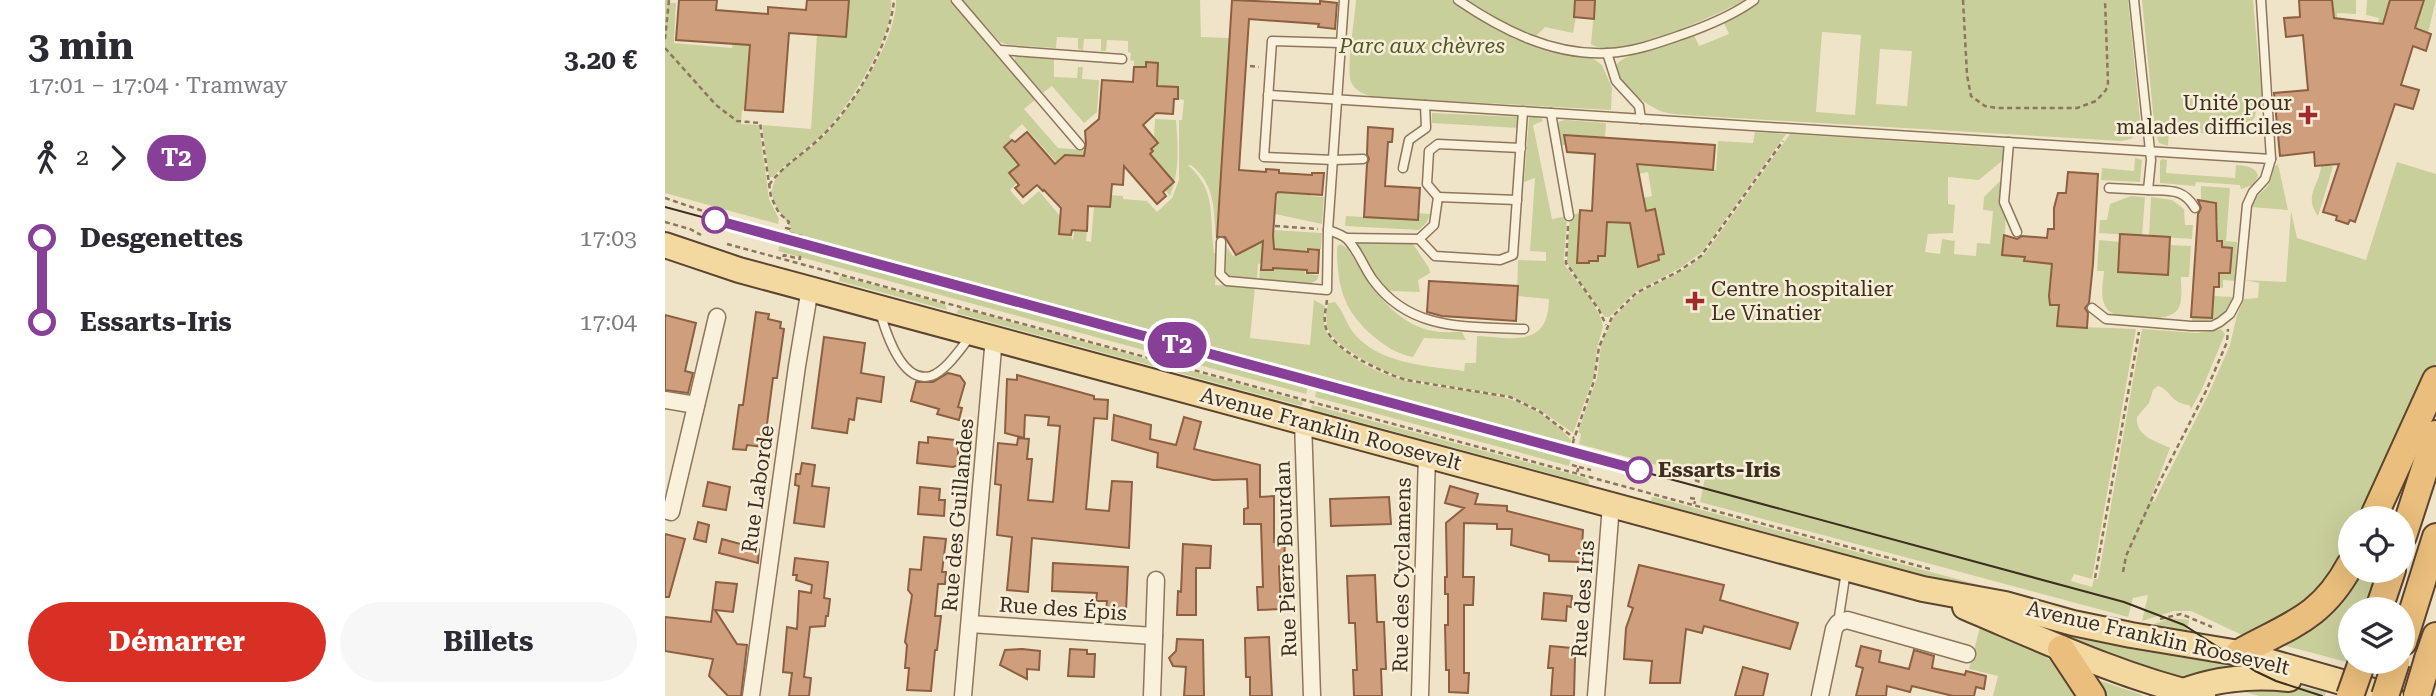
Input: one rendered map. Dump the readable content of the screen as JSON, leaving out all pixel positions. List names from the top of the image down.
{
  "streets": {
    "main road": ["Avenue Franklin Roosevelt"],
    "street": [
      "Rue Laborde",
      "Rue des Guillandes",
      "Rue Pierre Bourdan",
      "Rue des Cyclamens",
      "Rue des Iris",
      "Rue des Épis"
    ]
  },
  "crossings": [
    ["Avenue Franklin Roosevelt", "Rue Laborde"],
    ["Avenue Franklin Roosevelt", "Rue des Guillandes"],
    ["Avenue Franklin Roosevelt", "Rue Pierre Bourdan"],
    ["Avenue Franklin Roosevelt", "Rue des Cyclamens"],
    ["Avenue Franklin Roosevelt", "Rue des Iris"],
    ["Rue des Guillandes", "Rue des Épis"]
  ],
  "parks": ["Parc aux chèvres"],
  "places": {
    "health": ["Unité pour malades difficiles", "Centre hospitalier Le Vinatier"],
    "other": ["Essarts-Iris"]
  },
  "lines": ["tram line T2"],
  "page": {
    "heading": ["3 min", "17:01 – 17:04 · Tramway", "3.20 €"],
    "on_map": "T2",
    "legs": ["2", "T2"],
    "list": [
      {
        "name": "Desgenettes",
        "value": "17:03"
      },
      {
        "name": "Essarts-Iris",
        "value": "17:04"
      }
    ],
    "buttons": ["Démarrer", "Billets"]
  }
}
